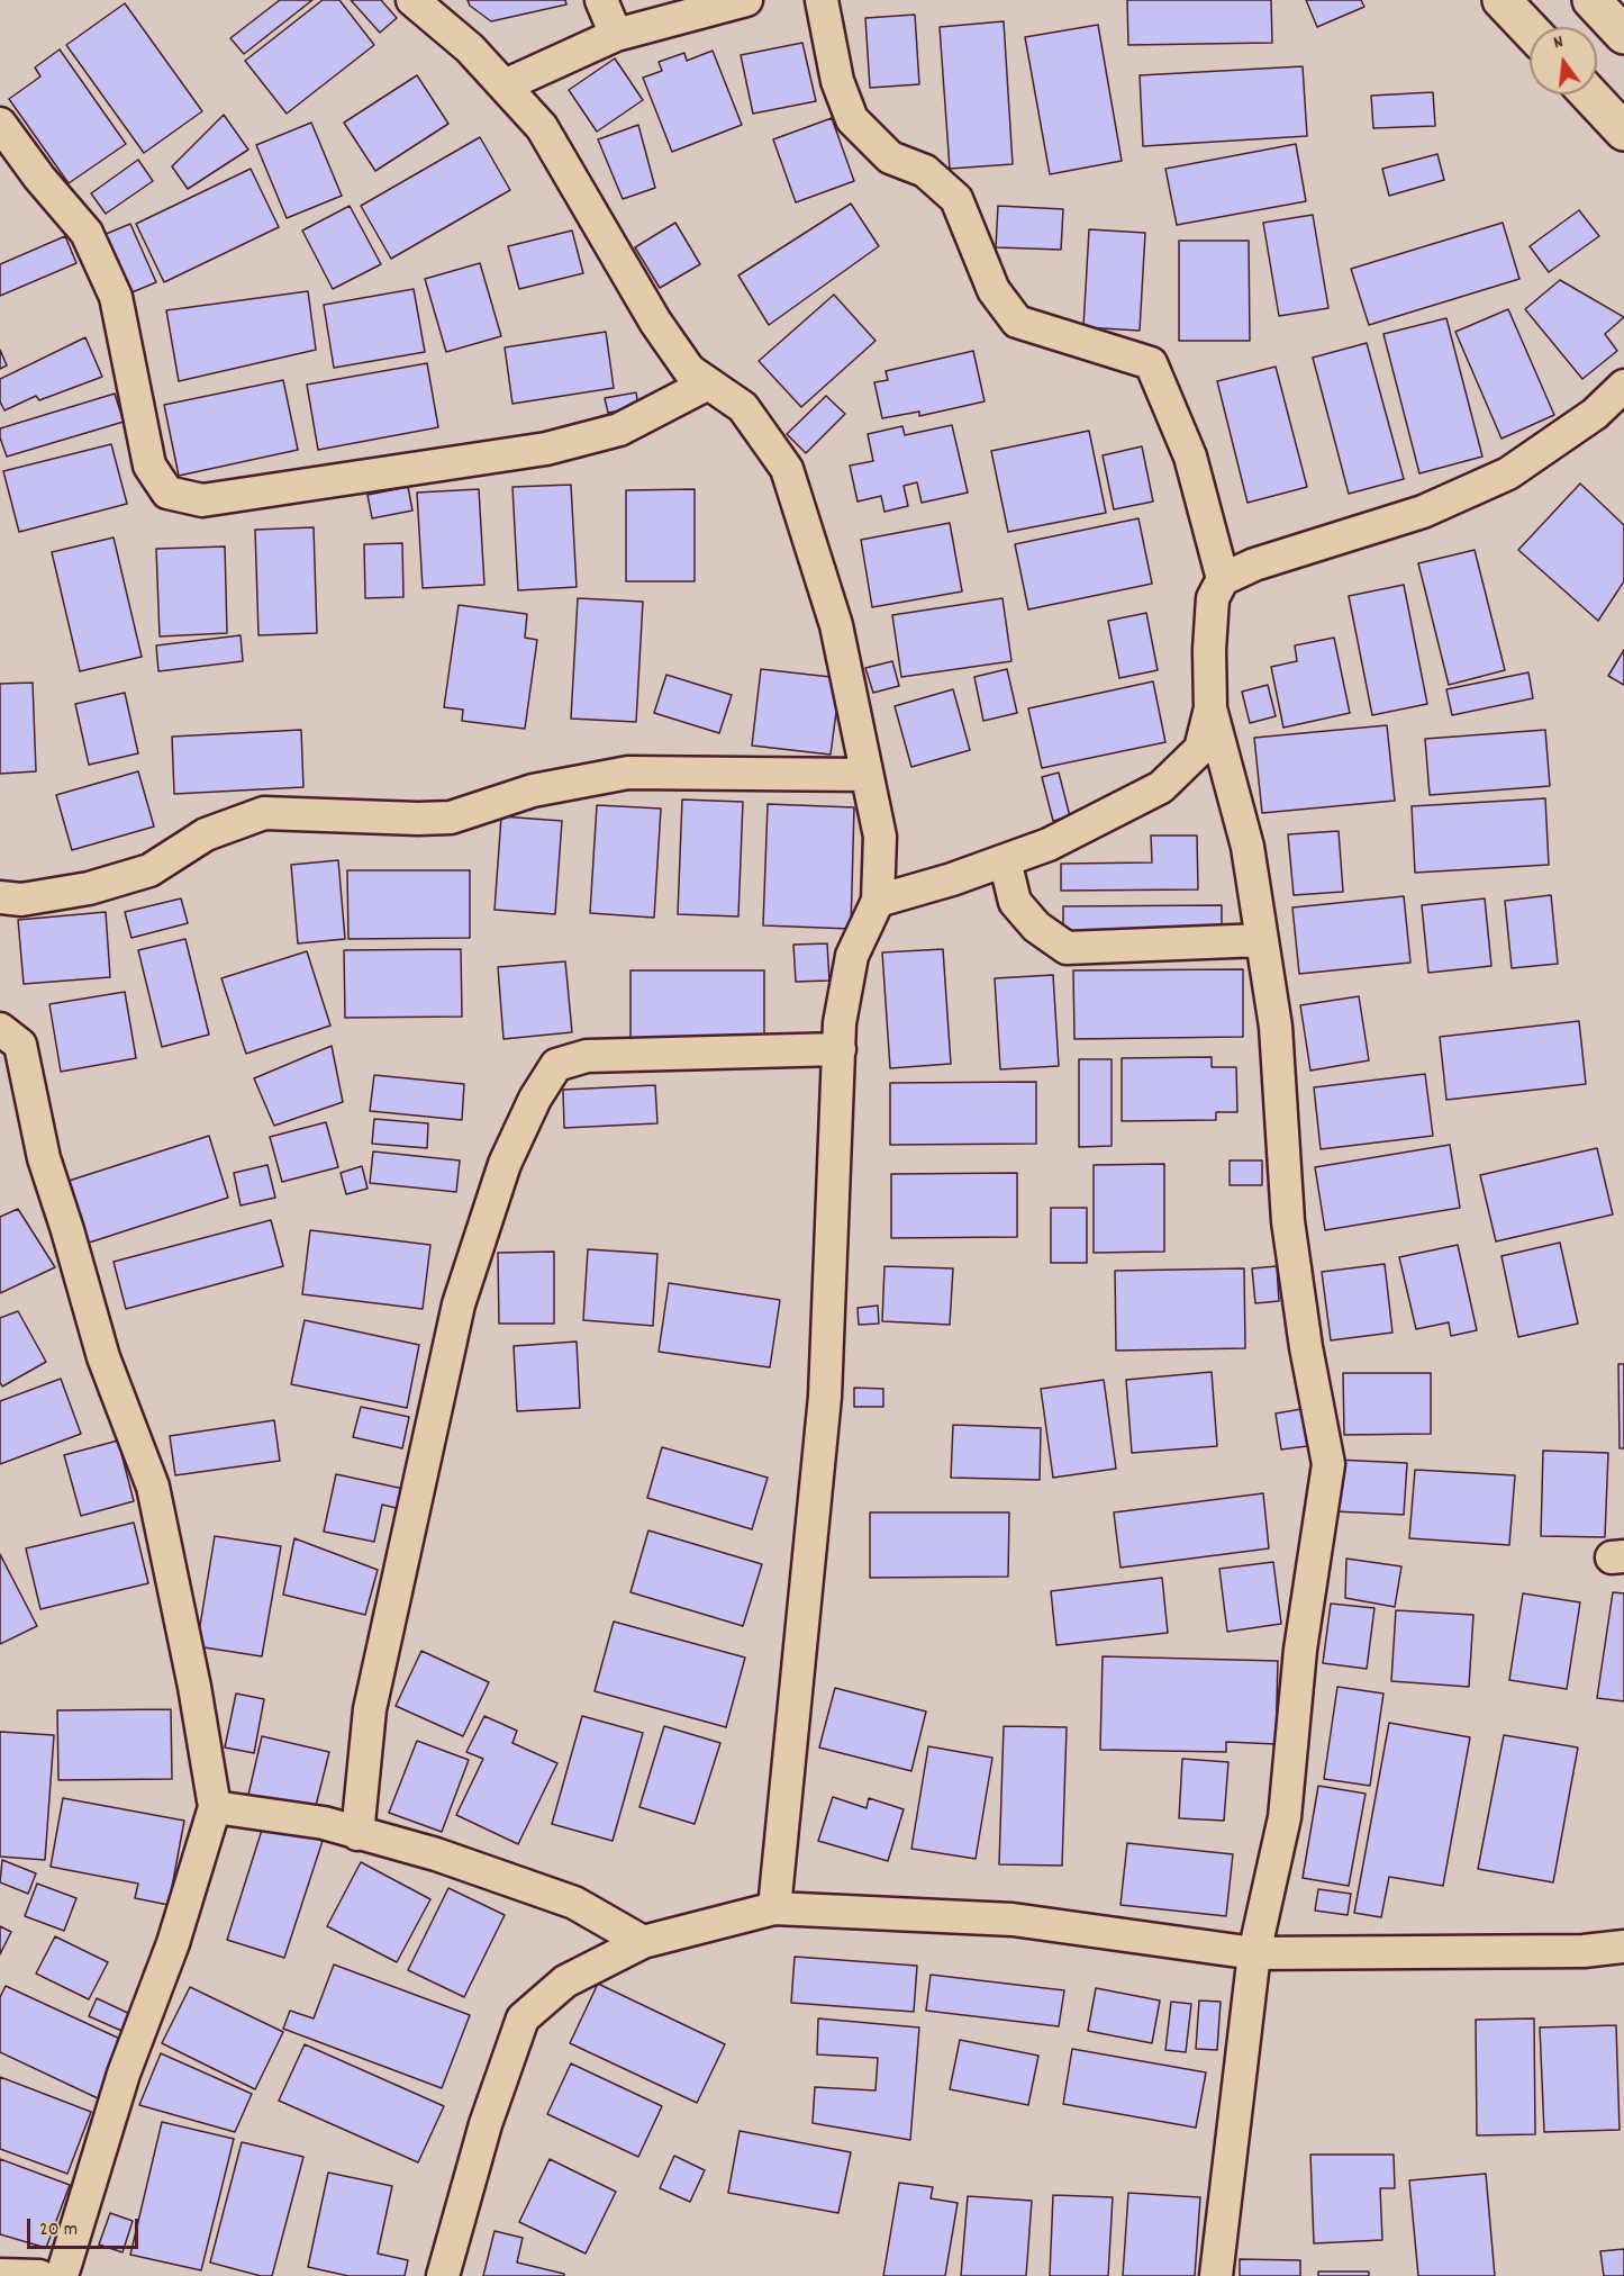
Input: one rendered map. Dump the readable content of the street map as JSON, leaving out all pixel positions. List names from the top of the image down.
{
  "scale_bar": "20 m",
  "north": "top"
}
